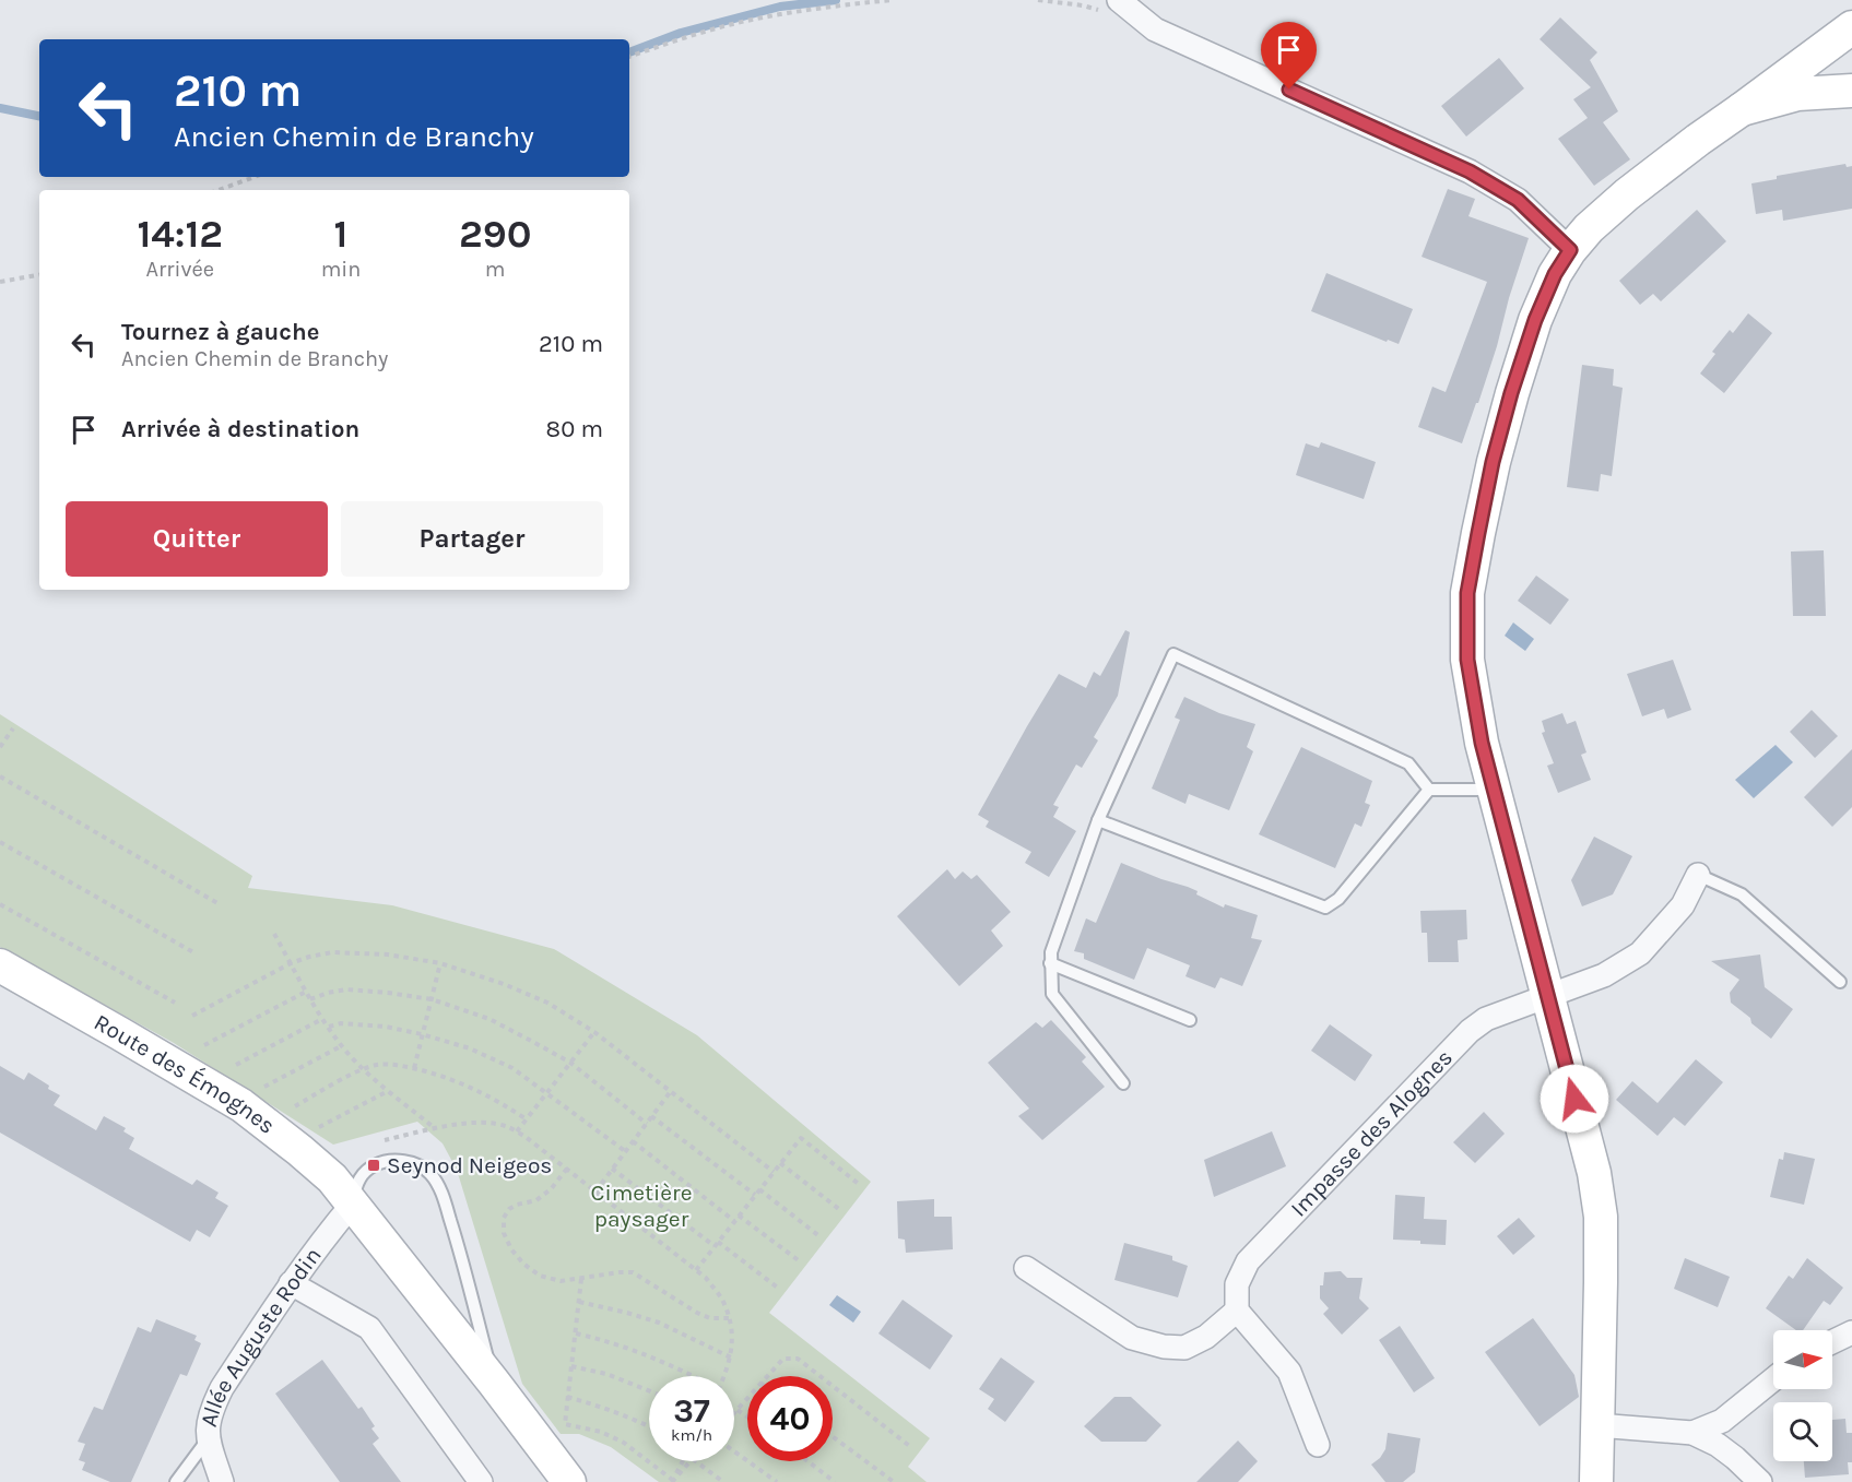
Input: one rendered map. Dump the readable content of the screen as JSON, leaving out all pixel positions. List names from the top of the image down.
{
  "streets": {
    "street": ["Route des Émognes", "Impasse des Alognes", "Allée Auguste Rodin"]
  },
  "crossings": [
    ["Route des Émognes", "Allée Auguste Rodin"]
  ],
  "parks": ["Cimetière paysager"],
  "places": {
    "transit": ["Seynod Neigeos"]
  },
  "north": "right",
  "page": {
    "turn": ["210 m", "Ancien Chemin de Branchy"],
    "eta": [
      "14:12",
      "Arrivée",
      "1",
      "min",
      "290",
      "m"
    ],
    "list": [
      {
        "name": "Tournez à gauche",
        "note": "Ancien Chemin de Branchy",
        "value": "210 m"
      },
      {
        "name": "Arrivée à destination",
        "value": "80 m"
      }
    ],
    "buttons": ["Quitter", "Partager"],
    "speed": "37 km/h",
    "limit": "40"
  }
}
